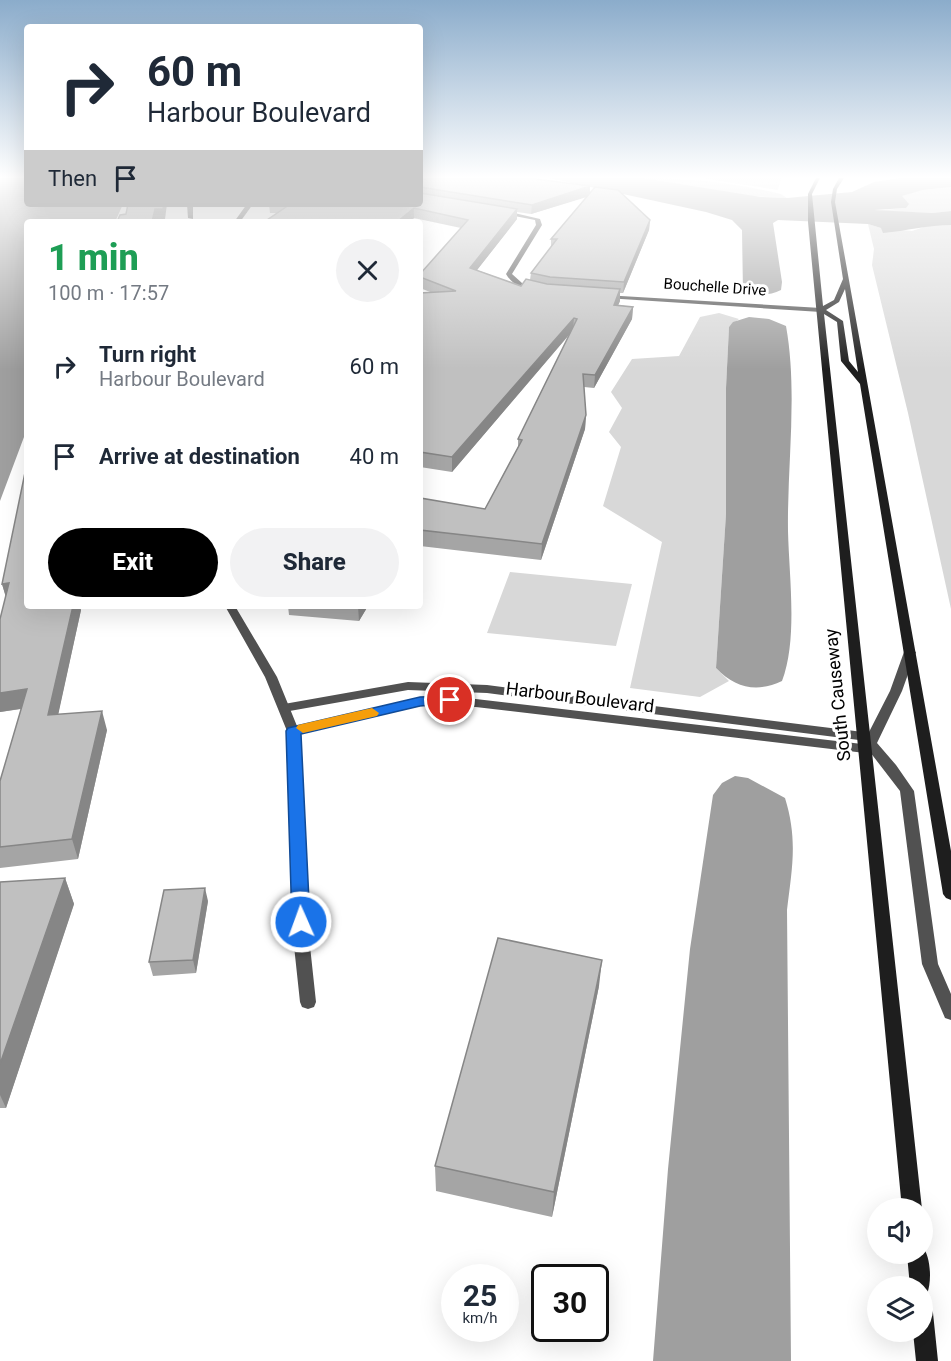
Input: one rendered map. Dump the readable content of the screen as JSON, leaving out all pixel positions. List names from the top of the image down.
{
  "streets": {
    "main road": ["South Causeway"],
    "street": ["Bouchelle Drive", "Harbour Boulevard"]
  },
  "crossings": [
    ["Bouchelle Drive", "South Causeway"],
    ["South Causeway", "Harbour Boulevard"]
  ],
  "page": {
    "turn": ["60 m", "Harbour Boulevard"],
    "then": "Then",
    "heading": ["1 min", "100 m · 17:57"],
    "list": [
      {
        "name": "Turn right",
        "note": "Harbour Boulevard",
        "value": "60 m"
      },
      {
        "name": "Arrive at destination",
        "value": "40 m"
      }
    ],
    "buttons": ["Exit", "Share"],
    "speed": "25 km/h",
    "limit": "30"
  }
}
